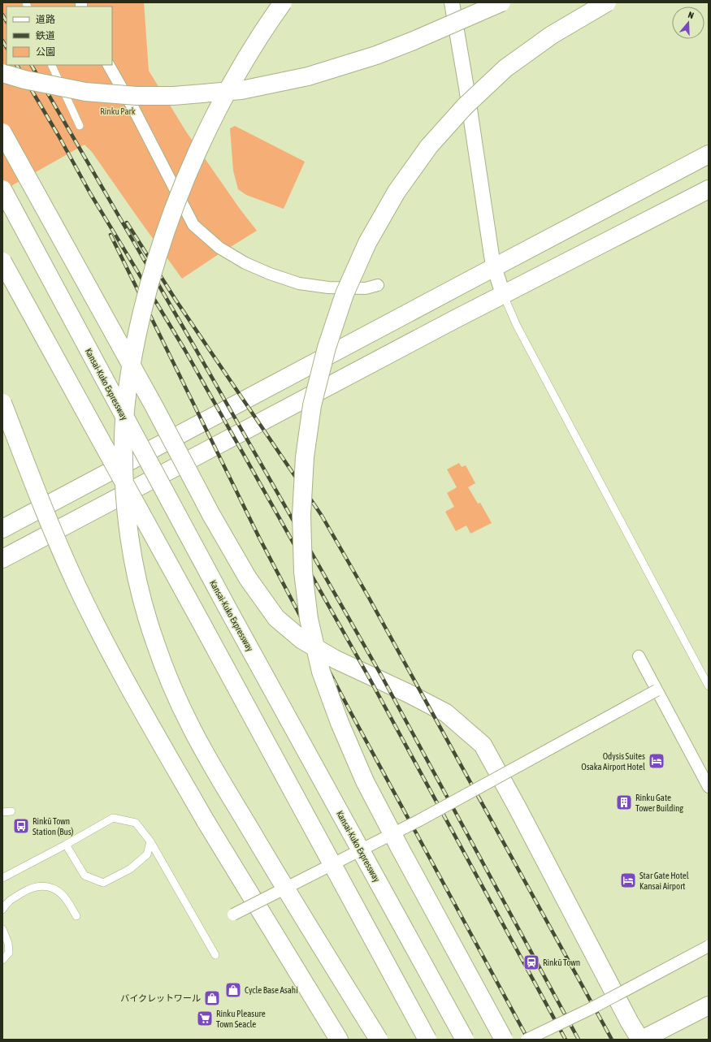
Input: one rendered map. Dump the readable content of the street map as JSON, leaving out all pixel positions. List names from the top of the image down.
{
  "streets": {
    "main road": ["Kansai-Kuko Expressway"]
  },
  "parks": ["Rinku Park"],
  "places": {
    "hotel": ["Odysis Suites Osaka Airport Hotel", "Star Gate Hotel Kansai Airport"],
    "building": ["Rinku Gate Tower Building"],
    "bus stop": ["Rinkū Town Station (Bus)"],
    "station": ["Rinkū Town"],
    "shop": ["Cycle Base Asahi", "バイクレットワール"],
    "supermarket": ["Rinku Pleasure Town Seacle"]
  },
  "legend": ["道路", "鉄道", "公園"],
  "north": "top"
}
